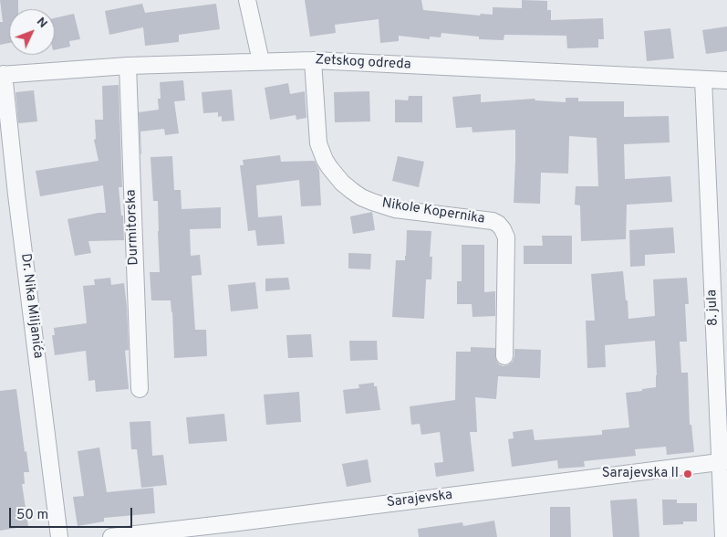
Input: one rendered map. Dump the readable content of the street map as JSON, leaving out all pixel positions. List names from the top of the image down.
{
  "streets": {
    "street": [
      "Zetskog odreda",
      "Nikole Kopernika",
      "Durmitorska",
      "Dr. Nika Miljanića",
      "8. jula",
      "Sarajevska"
    ]
  },
  "crossings": [
    ["Zetskog odreda", "Nikole Kopernika"],
    ["Zetskog odreda", "Durmitorska"],
    ["Zetskog odreda", "Dr. Nika Miljanića"],
    ["Zetskog odreda", "8. jula"],
    ["8. jula", "Sarajevska"]
  ],
  "places": ["Sarajevska II"],
  "scale_bar": "50 m",
  "north": "top right"
}
